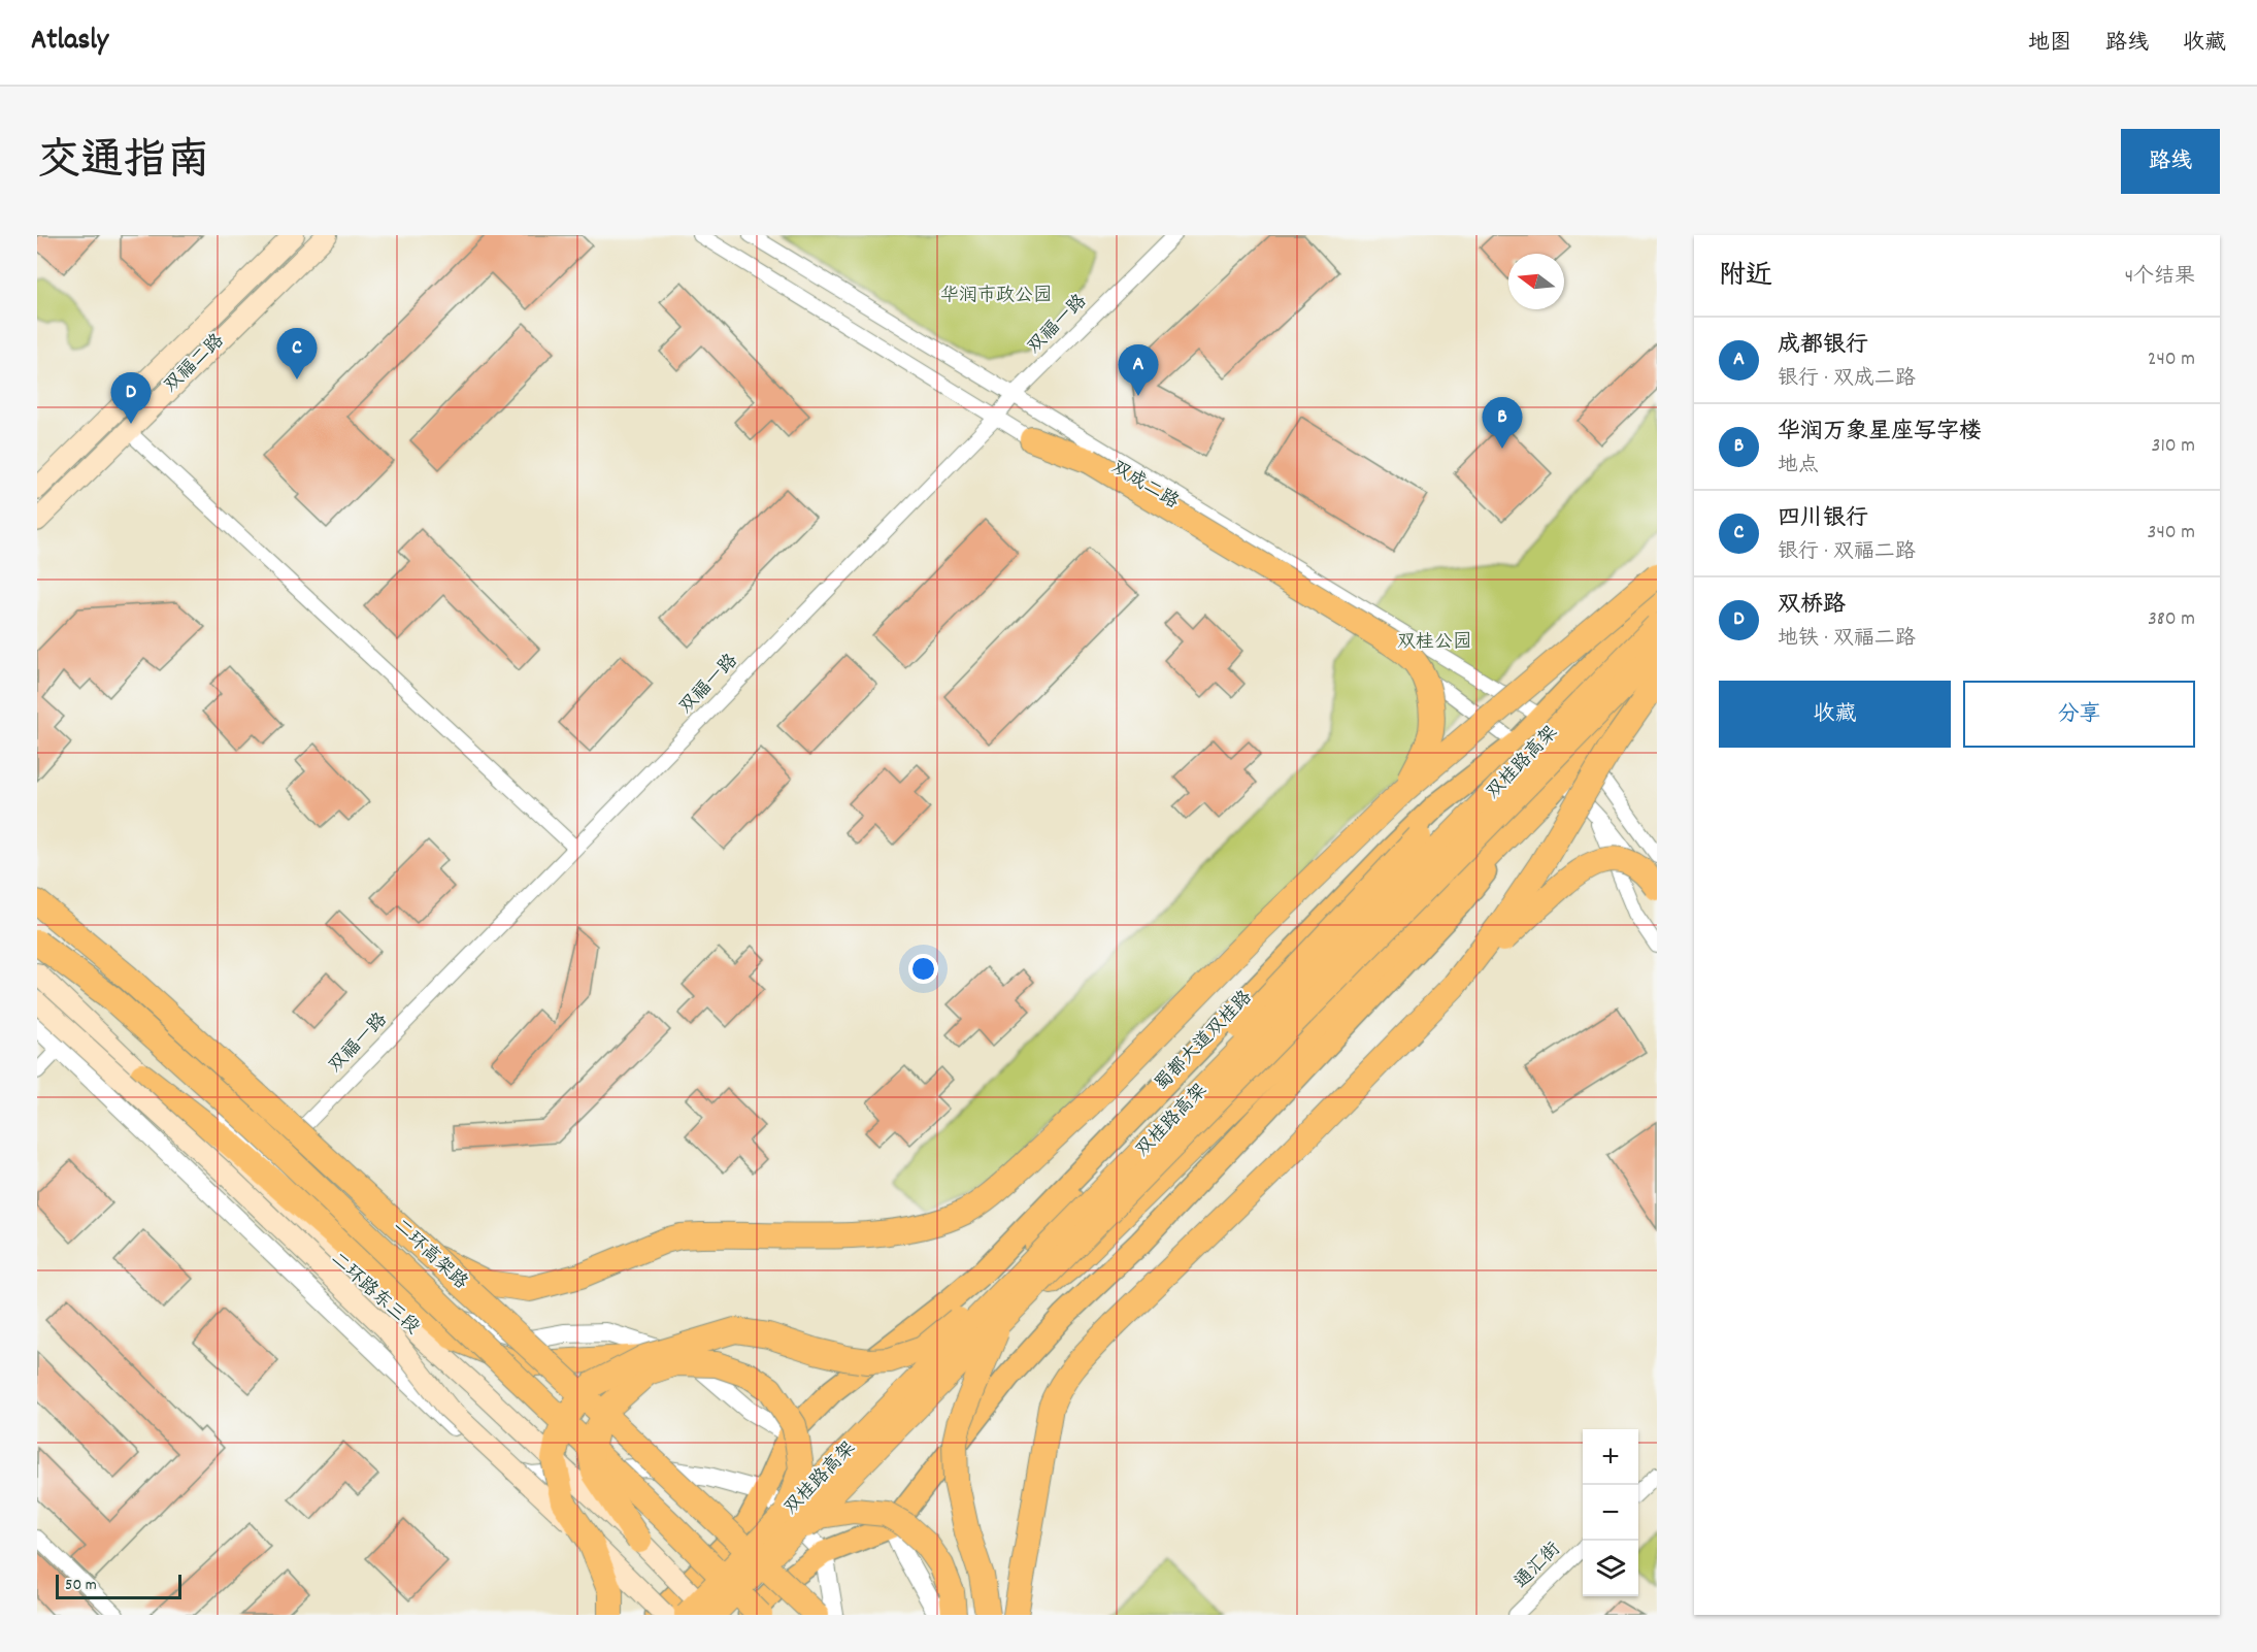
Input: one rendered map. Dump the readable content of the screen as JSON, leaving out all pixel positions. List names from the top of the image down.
{
  "streets": {
    "highway": ["双桂路高架", "二环高架路"],
    "main road": ["双福二路", "蜀都大道双桂路", "二环路东三段"],
    "street": ["双福一路", "双成二路", "通汇街"]
  },
  "crossings": [
    ["双福一路", "双成二路"],
    ["双成二路", "蜀都大道双桂路"],
    ["双桂路高架", "二环路东三段"]
  ],
  "parks": ["华润市政公园", "双桂公园"],
  "scale_bar": "50 m",
  "north": "left",
  "page": {
    "header": "Atlasly",
    "nav": ["地图", "路线", "收藏"],
    "title": "交通指南",
    "buttons": [
      "路线",
      ["收藏", "分享"]
    ],
    "heading": ["附近", "4个结果"],
    "list": [
      {
        "mark": "A",
        "name": "成都银行",
        "note": "银行 · 双成二路",
        "value": "240 m"
      },
      {
        "mark": "B",
        "name": "华润万象星座写字楼",
        "note": "地点",
        "value": "310 m"
      },
      {
        "mark": "C",
        "name": "四川银行",
        "note": "银行 · 双福二路",
        "value": "340 m"
      },
      {
        "mark": "D",
        "name": "双桥路",
        "note": "地铁 · 双福二路",
        "value": "380 m"
      }
    ],
    "pins": [
      "C",
      "A",
      "D",
      "B"
    ],
    "map_buttons": ["+", "−"],
    "scale": "50 m"
  }
}
